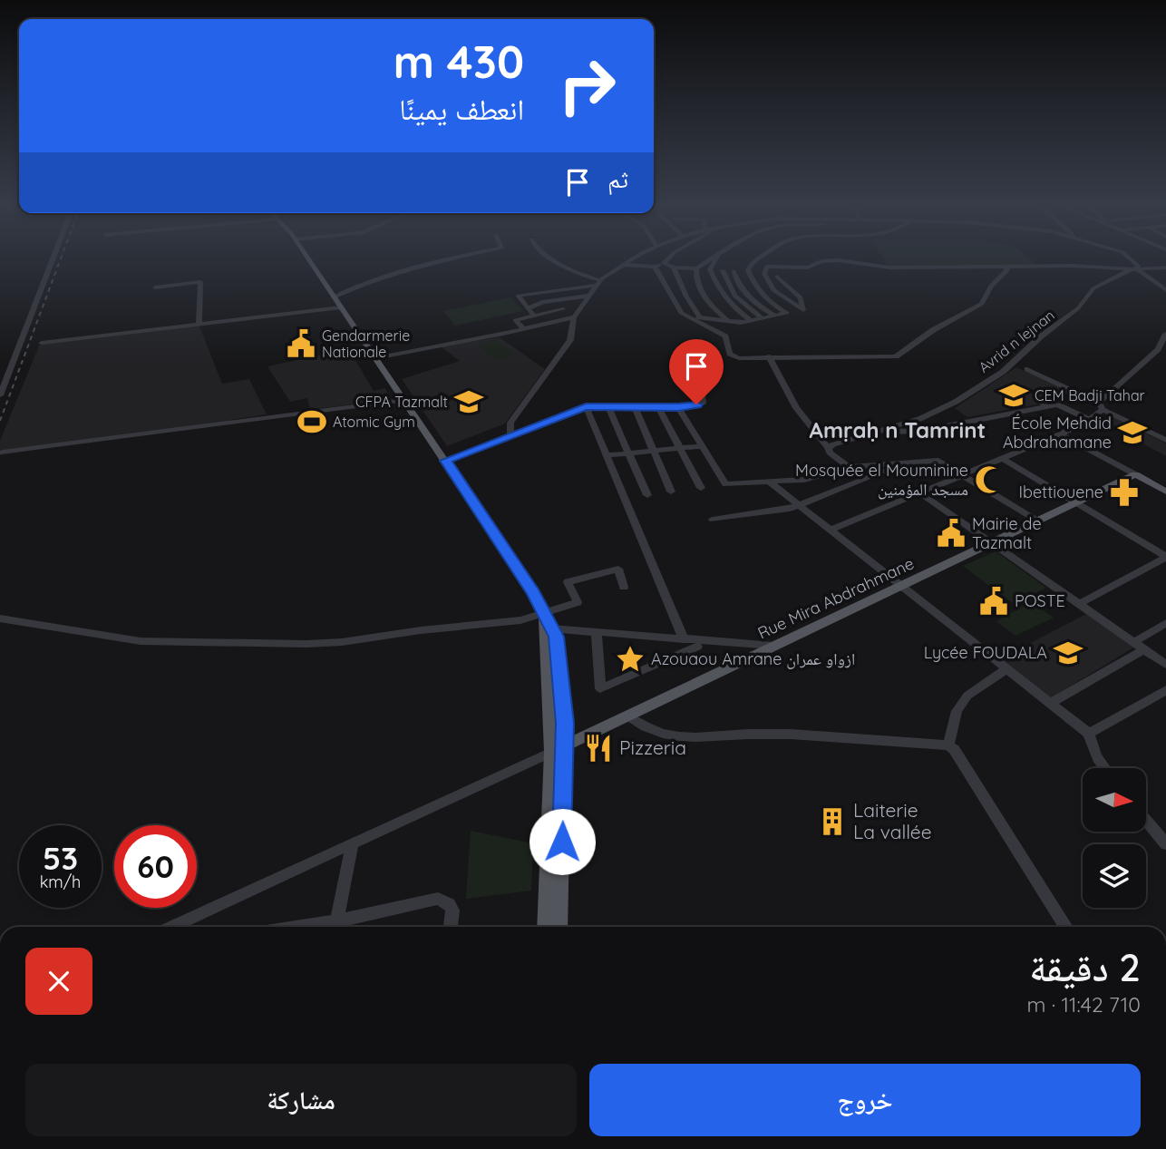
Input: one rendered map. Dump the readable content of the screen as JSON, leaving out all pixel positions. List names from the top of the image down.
{
  "streets": {
    "main road": ["Rue Mira Abdrahmane"],
    "street": ["Avrid n lejnan"]
  },
  "districts": ["Amṛaḥ n Tamrint"],
  "places": {
    "public building": ["Gendarmerie Nationale", "Mairie de Tazmalt", "POSTE"],
    "school or university": [
      "CEM Badji Tahar",
      "CFPA Tazmalt",
      "École Mehdid Abdrahamane",
      "Lycée FOUDALA"
    ],
    "sports": ["Atomic Gym"],
    "mosque": ["Mosquée el Mouminine مسجد المؤمنين"],
    "pharmacy": ["Ibettiouene"],
    "place": ["Azouaou Amrane ازواو عمران"],
    "restaurant": ["Pizzeria"],
    "building": ["Laiterie La vallée"]
  },
  "north": "right",
  "page": {
    "turn": ["430 m", "انعطف يمينًا"],
    "then": "ثم",
    "speed": "53 km/h",
    "limit": "60",
    "heading": ["2 دقيقة", "710 m · 11:42"],
    "buttons": ["خروج", "مشاركة"]
  }
}
